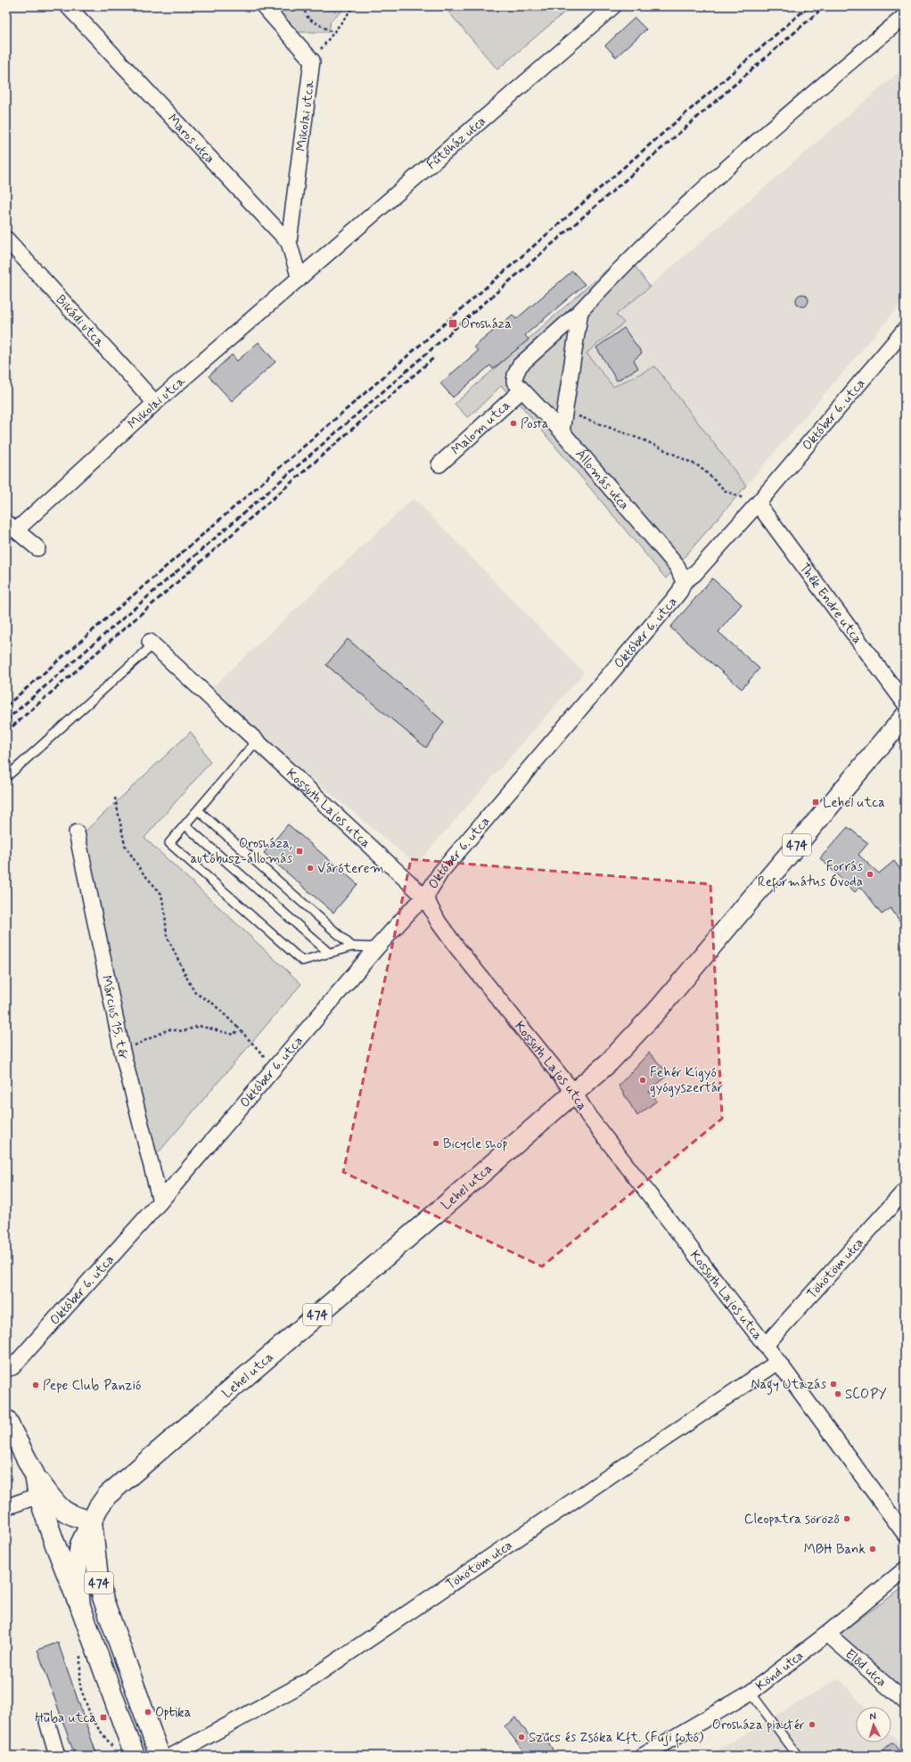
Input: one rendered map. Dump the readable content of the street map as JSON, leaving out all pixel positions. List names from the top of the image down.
{
  "streets": {
    "main road": ["474", "Lehel utca"],
    "street": [
      "Mikolai utca",
      "Maros utca",
      "Fűtőház utca",
      "Bikádi utca",
      "Október 6. utca",
      "Malom utca",
      "Állomás utca",
      "Thék Endre utca",
      "Kossuth Lajos utca",
      "Március 15. tér",
      "Töhötöm utca",
      "Előd utca",
      "Könd utca"
    ]
  },
  "crossings": [
    ["Mikolai utca", "Maros utca"],
    ["Mikolai utca", "Fűtőház utca"],
    ["Mikolai utca", "Bikádi utca"],
    ["Maros utca", "Fűtőház utca"],
    ["Október 6. utca", "Állomás utca"],
    ["Október 6. utca", "Thék Endre utca"],
    ["Október 6. utca", "Kossuth Lajos utca"],
    ["Október 6. utca", "Március 15. tér"],
    ["Malom utca", "Állomás utca"],
    ["Kossuth Lajos utca", "Lehel utca"],
    ["Kossuth Lajos utca", "Töhötöm utca"],
    ["474", "Lehel utca"],
    ["Előd utca", "Könd utca"]
  ],
  "places": {
    "transit": [
      "Orosháza",
      "Lehel utca",
      "Orosháza, autóbusz-állomás",
      "Huba utca"
    ],
    "other": [
      "Posta",
      "Váróterem",
      "Forrás Református Óvoda",
      "Fehér Kígyó gyógyszertár",
      "Bicycle shop",
      "Nagy Utazás",
      "Pepe Club Panzió",
      "SCOPY",
      "Cleopatra söröző",
      "MBH Bank",
      "Optika",
      "Orosháza piactér",
      "Szűcs és Zsóka Kft. (Fuji fotó)"
    ]
  },
  "north": "top"
}
